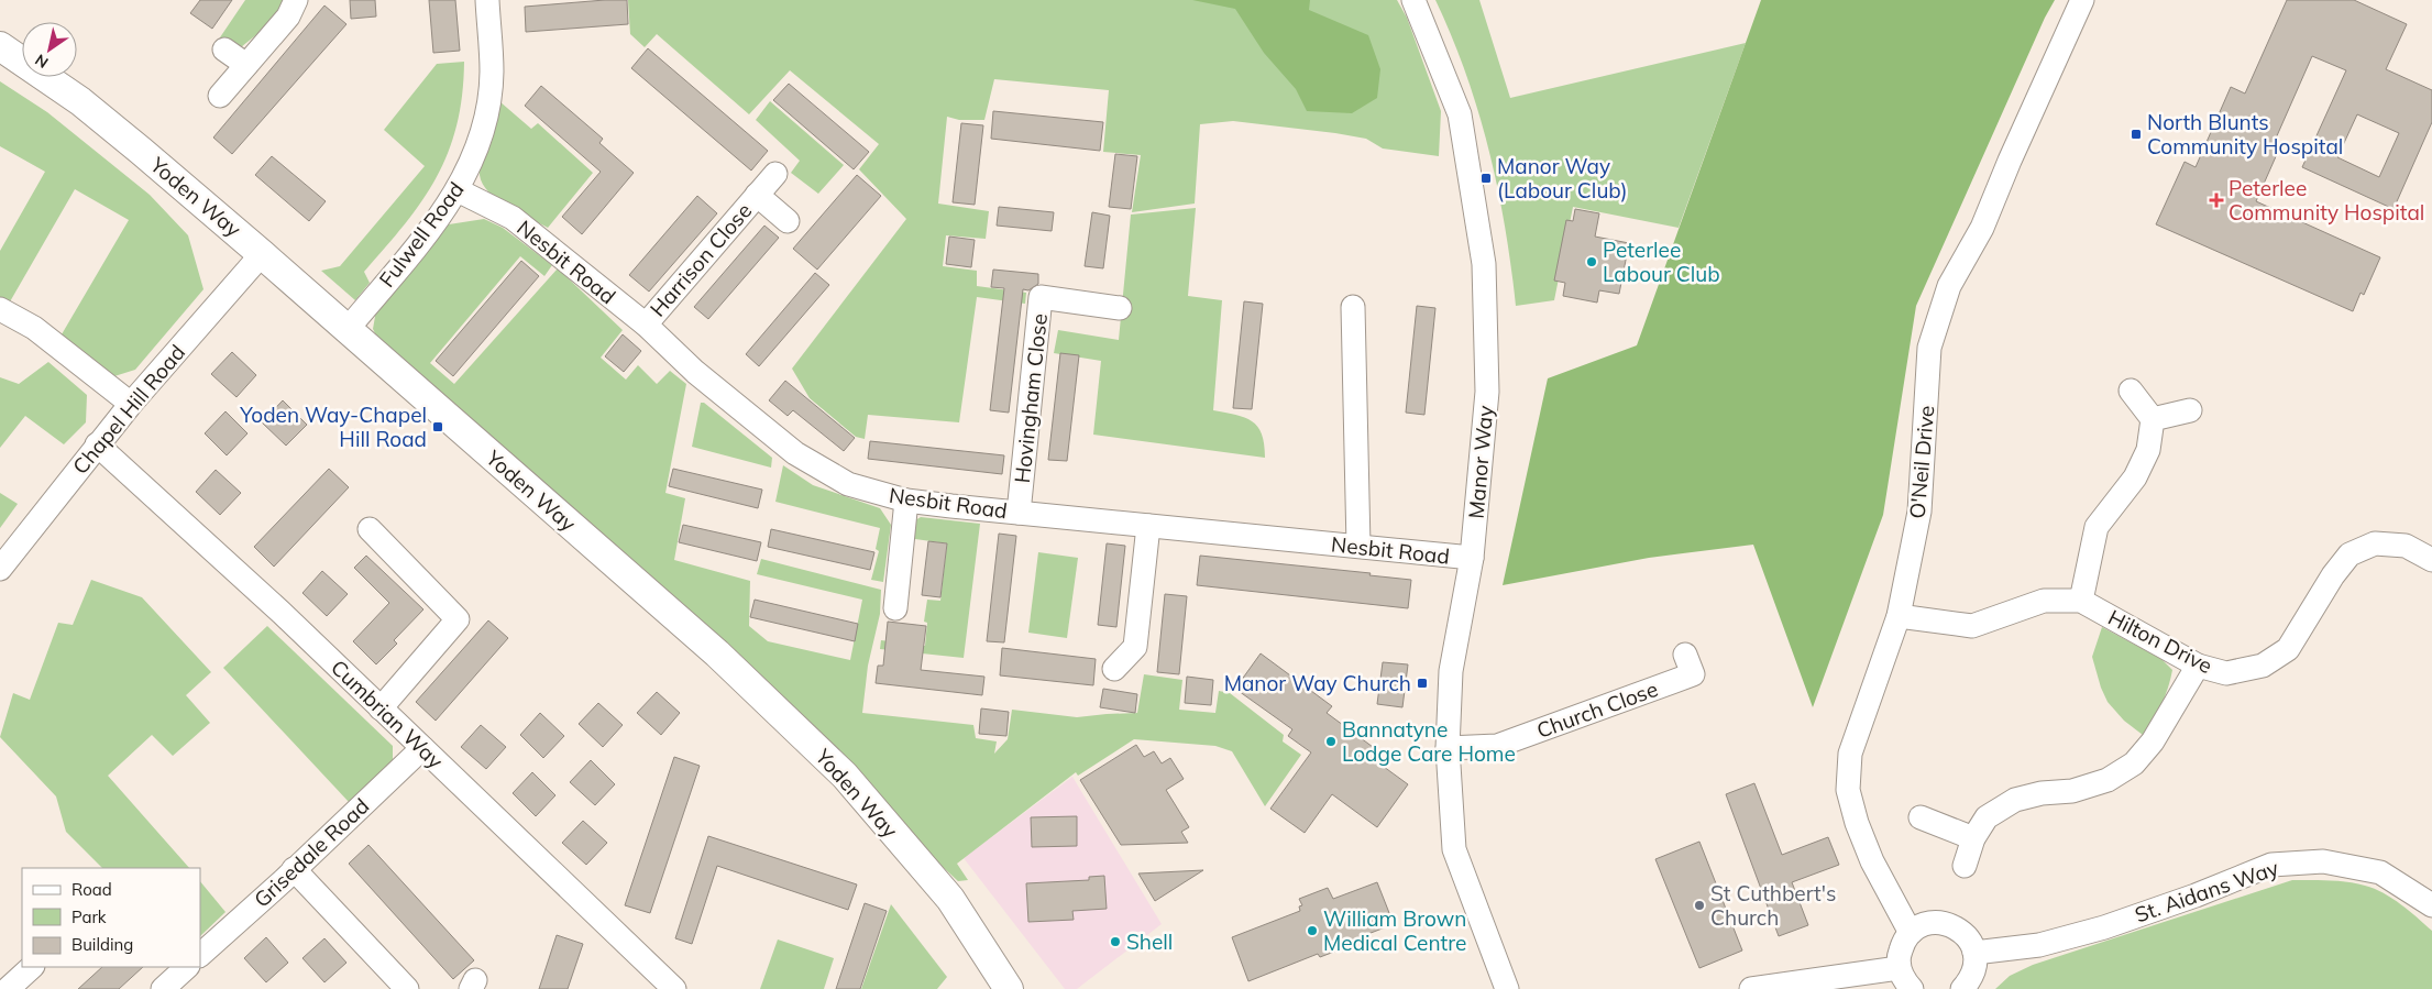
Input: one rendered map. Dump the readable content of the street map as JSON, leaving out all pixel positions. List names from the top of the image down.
{
  "streets": {
    "main road": ["Yoden Way"],
    "street": [
      "Fulwell Road",
      "Harrison Close",
      "Nesbit Road",
      "Hovingham Close",
      "Chapel Hill Road",
      "Manor Way",
      "O'Neil Drive",
      "Hilton Drive",
      "Church Close",
      "Cumbrian Way",
      "Grisedale Road",
      "St. Aidans Way"
    ]
  },
  "crossings": [
    ["Yoden Way", "Fulwell Road"],
    ["Yoden Way", "Chapel Hill Road"],
    ["Fulwell Road", "Nesbit Road"],
    ["Harrison Close", "Nesbit Road"],
    ["Nesbit Road", "Hovingham Close"],
    ["Nesbit Road", "Manor Way"],
    ["Chapel Hill Road", "Cumbrian Way"],
    ["Manor Way", "Church Close"],
    ["O'Neil Drive", "Hilton Drive"],
    ["Cumbrian Way", "Grisedale Road"]
  ],
  "places": {
    "transit": [
      "North Blunts Community Hospital",
      "Manor Way (Labour Club)",
      "Yoden Way-Chapel Hill Road",
      "Manor Way Church"
    ],
    "health": ["Peterlee Community Hospital"],
    "other": [
      "Peterlee Labour Club",
      "Bannatyne Lodge Care Home",
      "St Cuthbert's Church",
      "William Brown Medical Centre",
      "Shell"
    ]
  },
  "legend": ["Road", "Park", "Building"],
  "north": "bottom left"
}
